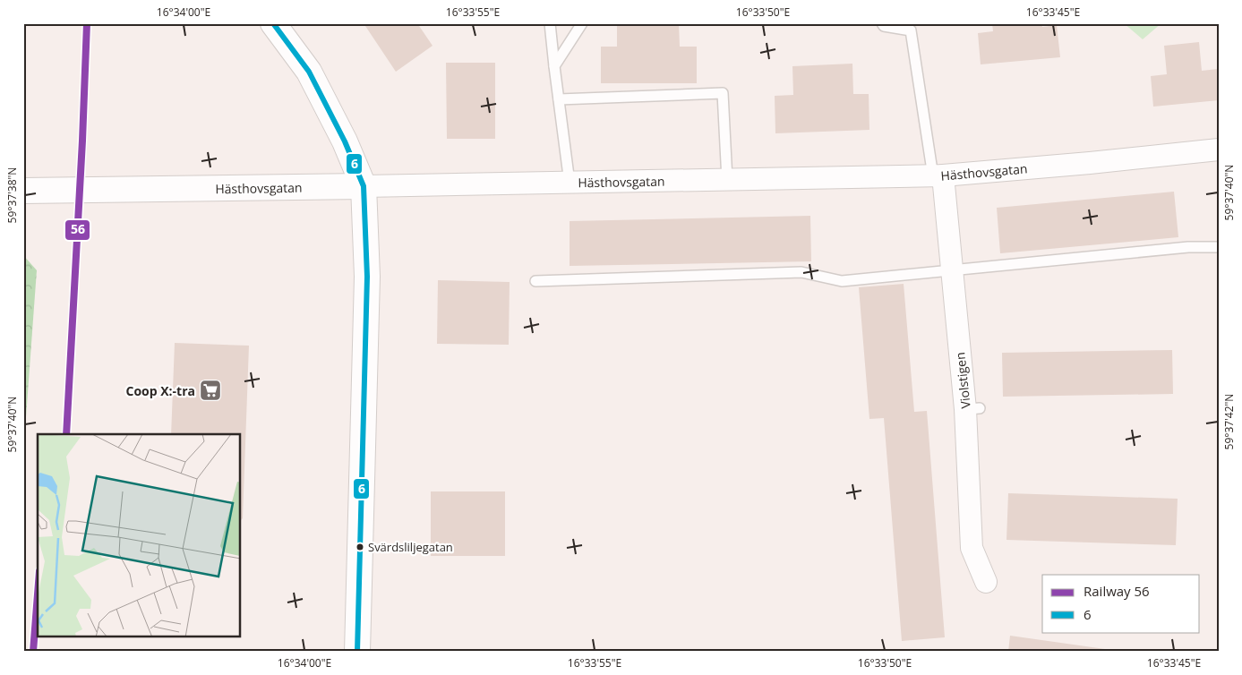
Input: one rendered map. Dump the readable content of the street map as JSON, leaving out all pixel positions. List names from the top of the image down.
{
  "streets": {
    "street": ["Hästhovsgatan", "Violstigen"]
  },
  "crossings": [
    ["Hästhovsgatan", "Violstigen"]
  ],
  "places": {
    "supermarket": ["Coop X:-tra"],
    "other": ["Svärdsliljegatan"]
  },
  "lines": ["rail line 56", "transit line 6"],
  "legend": ["Railway 56", "6"],
  "coordinates": [
    "16°34'00\"E",
    "16°33'55\"E",
    "16°33'50\"E",
    "16°33'45\"E",
    "59°37'40\"N",
    "59°37'38\"N",
    "59°37'42\"N"
  ]
}
